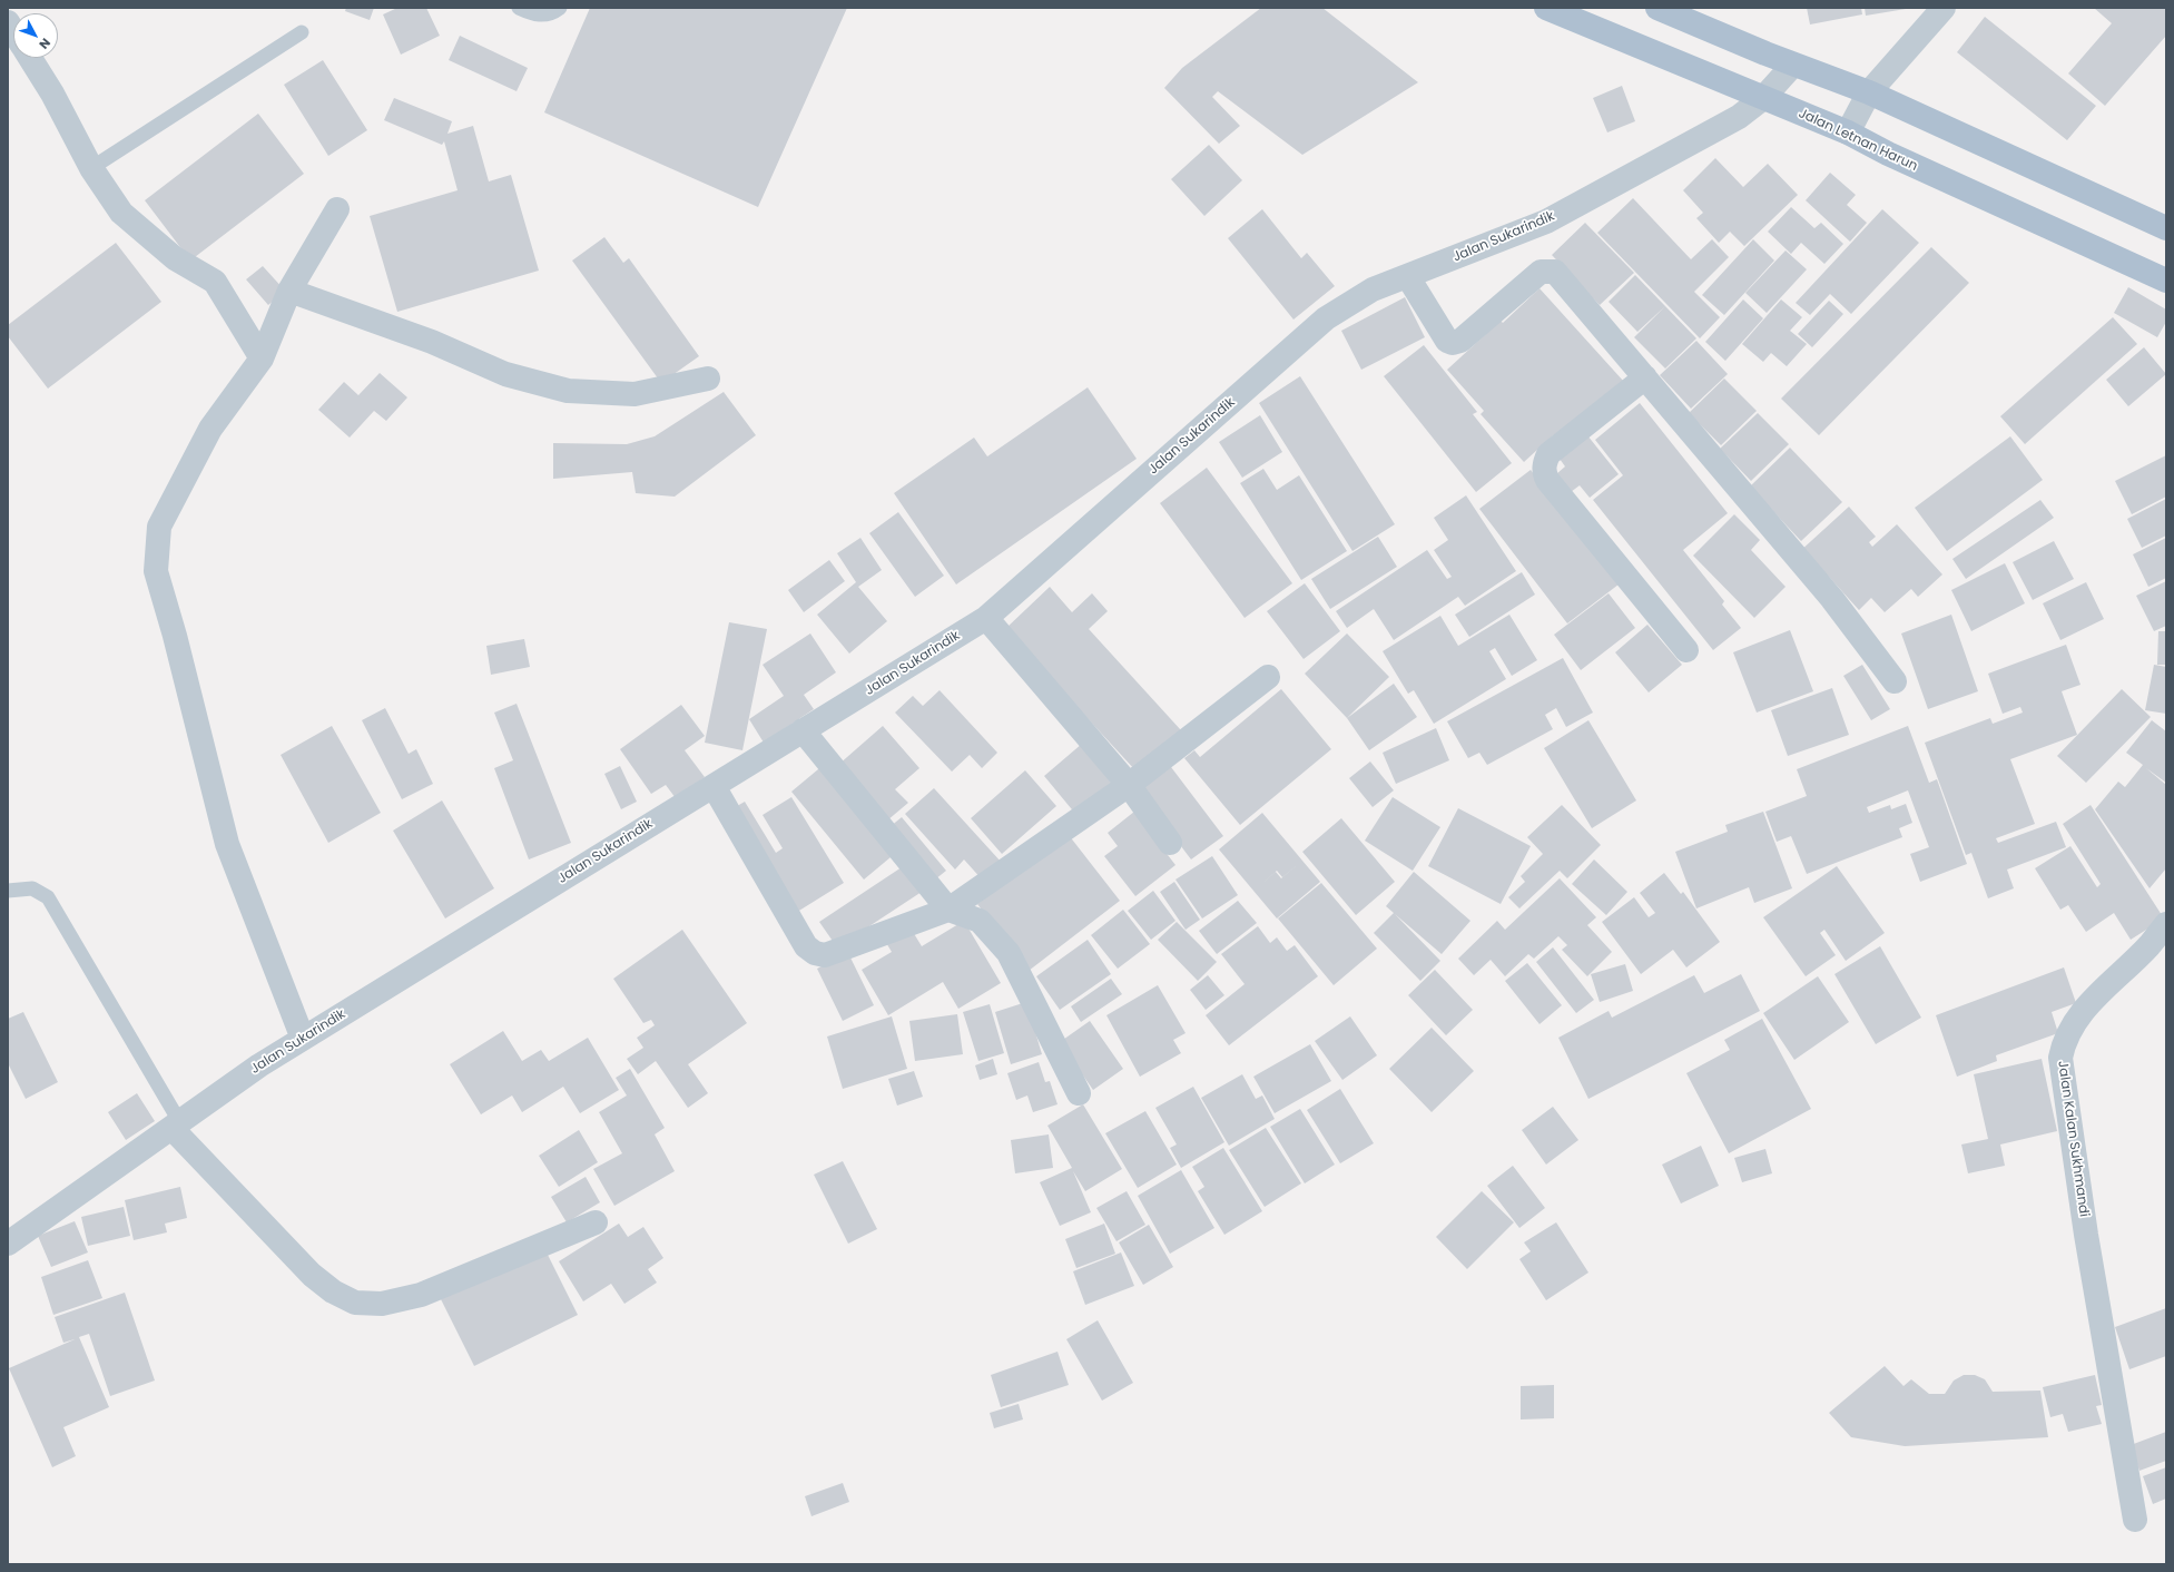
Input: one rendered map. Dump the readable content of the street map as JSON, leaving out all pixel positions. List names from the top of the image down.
{
  "streets": {
    "main road": ["Jalan Letnan Harun"],
    "street": ["Jalan Sukarindik", "Jalan Kalan Sukhmandi"]
  },
  "crossings": [
    ["Jalan Letnan Harun", "Jalan Sukarindik"]
  ],
  "north": "bottom right"
}
